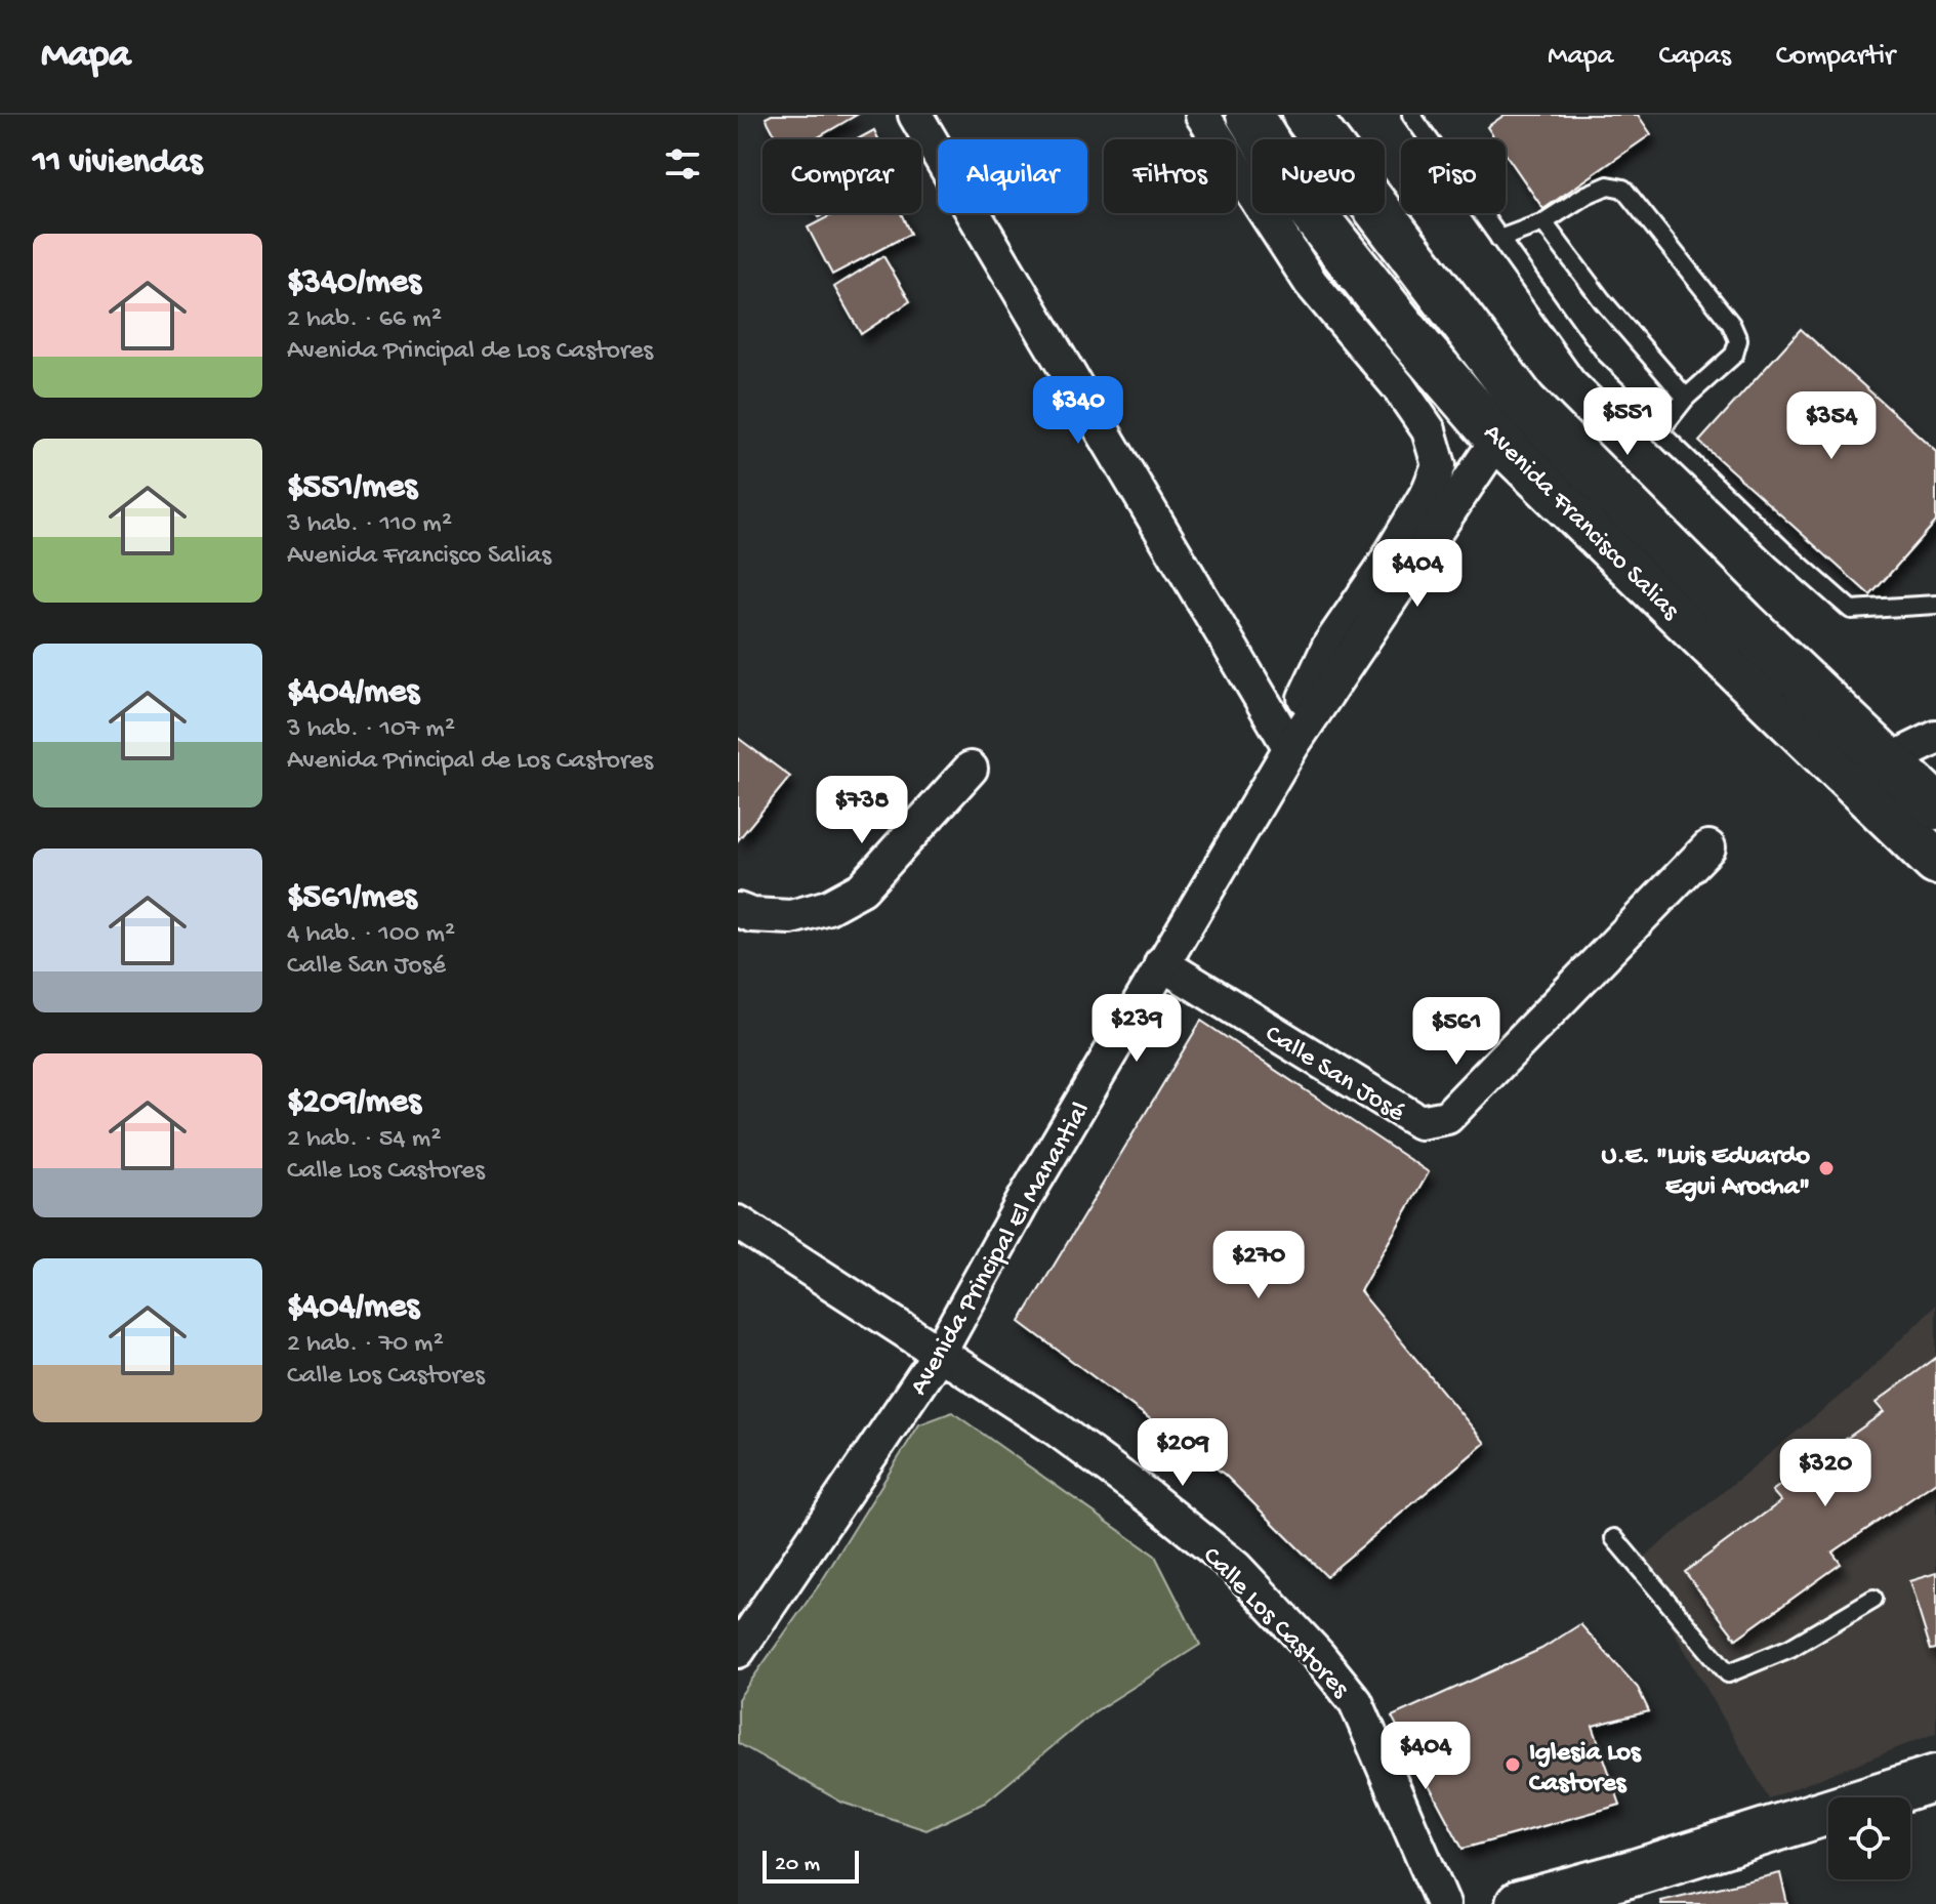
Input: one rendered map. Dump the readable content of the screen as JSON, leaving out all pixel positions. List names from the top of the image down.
{
  "streets": {
    "street": [
      "Avenida Francisco Salias",
      "Calle San José",
      "Avenida Principal El Manantial",
      "Calle Los Castores"
    ]
  },
  "crossings": [
    ["Calle San José", "Avenida Principal El Manantial"],
    ["Avenida Principal El Manantial", "Calle Los Castores"]
  ],
  "places": ["U.E. \"Luis Eduardo Egui Arocha\"", "Iglesia Los Castores"],
  "scale_bar": "20 m",
  "page": {
    "header": "Mapa",
    "nav": ["Mapa", "Capas", "Compartir"],
    "heading": "11 viviendas",
    "chip": [
      "Comprar",
      "Alquilar",
      "Filtros",
      "Nuevo",
      "Piso"
    ],
    "list": [
      {
        "name": "$340/mes",
        "note": "2 hab. · 66 m² · Avenida Principal de Los Castores"
      },
      {
        "name": "$551/mes",
        "note": "3 hab. · 110 m² · Avenida Francisco Salias"
      },
      {
        "name": "$404/mes",
        "note": "3 hab. · 107 m² · Avenida Principal de Los Castores"
      },
      {
        "name": "$561/mes",
        "note": "4 hab. · 100 m² · Calle San José"
      },
      {
        "name": "$209/mes",
        "note": "2 hab. · 54 m² · Calle Los Castores"
      },
      {
        "name": "$404/mes",
        "note": "2 hab. · 70 m² · Calle Los Castores"
      }
    ],
    "price": [
      "$340",
      "$551",
      "$354",
      "$404",
      "$738",
      "$239",
      "$561",
      "$270",
      "$209",
      "$320",
      "$404"
    ],
    "scale": "20 m"
  }
}
